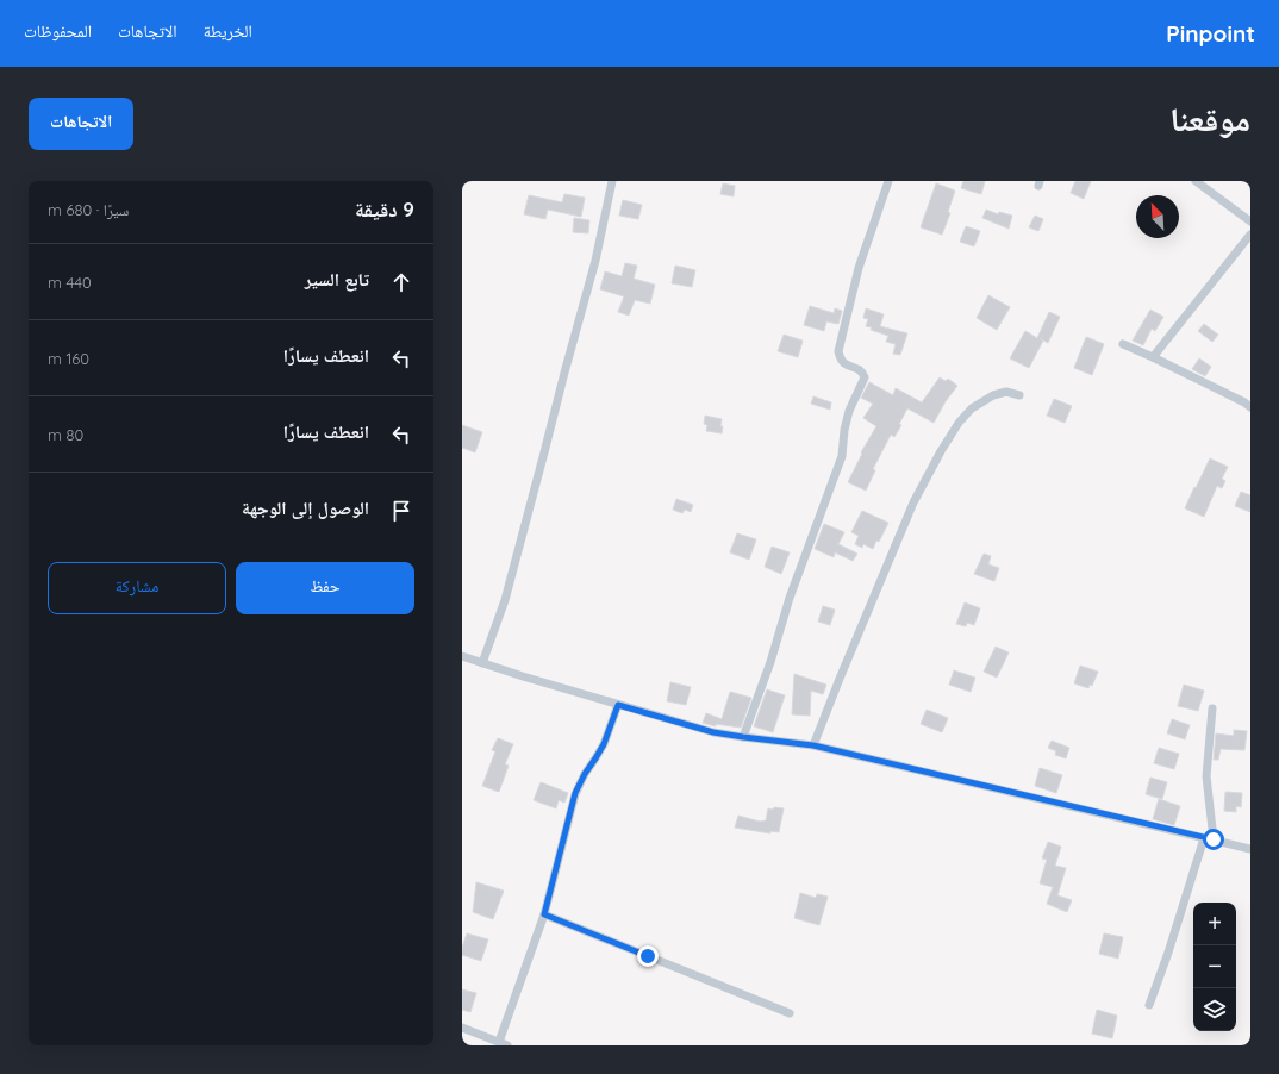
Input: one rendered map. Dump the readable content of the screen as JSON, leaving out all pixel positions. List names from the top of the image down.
{
  "north": "top left",
  "page": {
    "header": "Pinpoint",
    "nav": ["الخريطة", "الاتجاهات", "المحفوظات"],
    "title": "موقعنا",
    "buttons": [
      "الاتجاهات",
      ["حفظ", "مشاركة"]
    ],
    "heading": ["9 دقيقة", "سيرًا · 680 m"],
    "list": [
      ["تابع السير", "440 m"],
      ["انعطف يسارًا", "160 m"],
      ["انعطف يسارًا", "80 m"],
      "الوصول إلى الوجهة"
    ],
    "map_buttons": ["+", "−"]
  }
}
